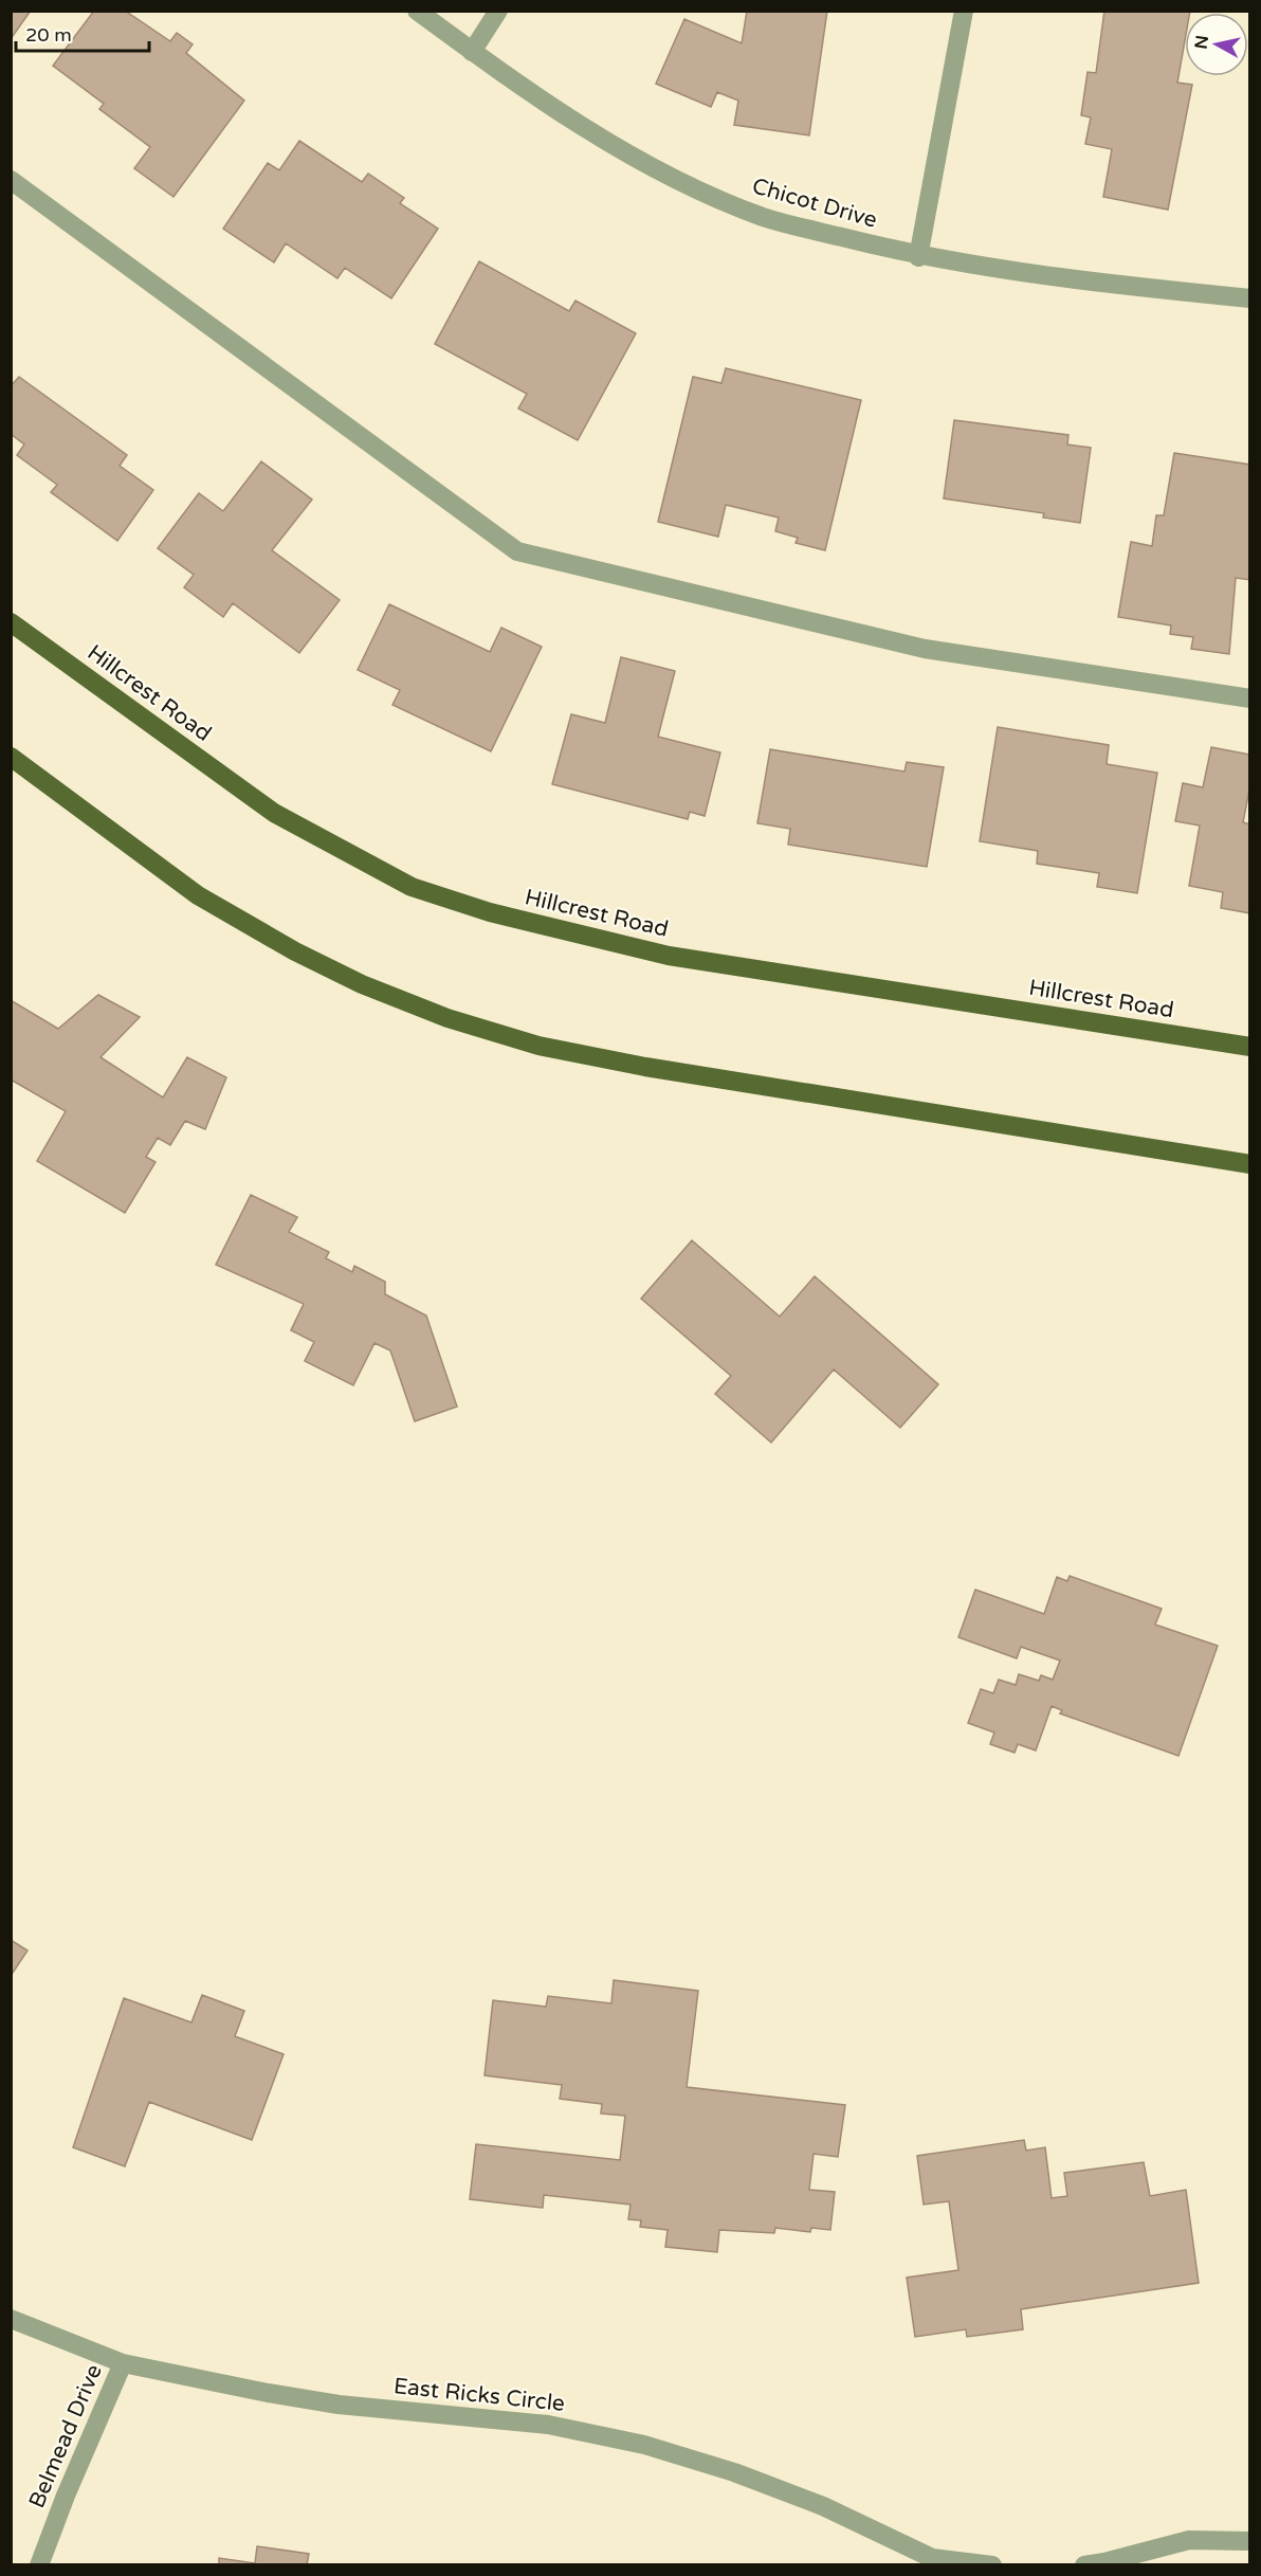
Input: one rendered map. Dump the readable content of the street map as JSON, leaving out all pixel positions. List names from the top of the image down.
{
  "streets": {
    "main road": ["Hillcrest Road"],
    "street": ["Chicot Drive", "East Ricks Circle", "Belmead Drive"]
  },
  "crossings": [
    ["East Ricks Circle", "Belmead Drive"]
  ],
  "scale_bar": "20 m",
  "north": "left"
}
